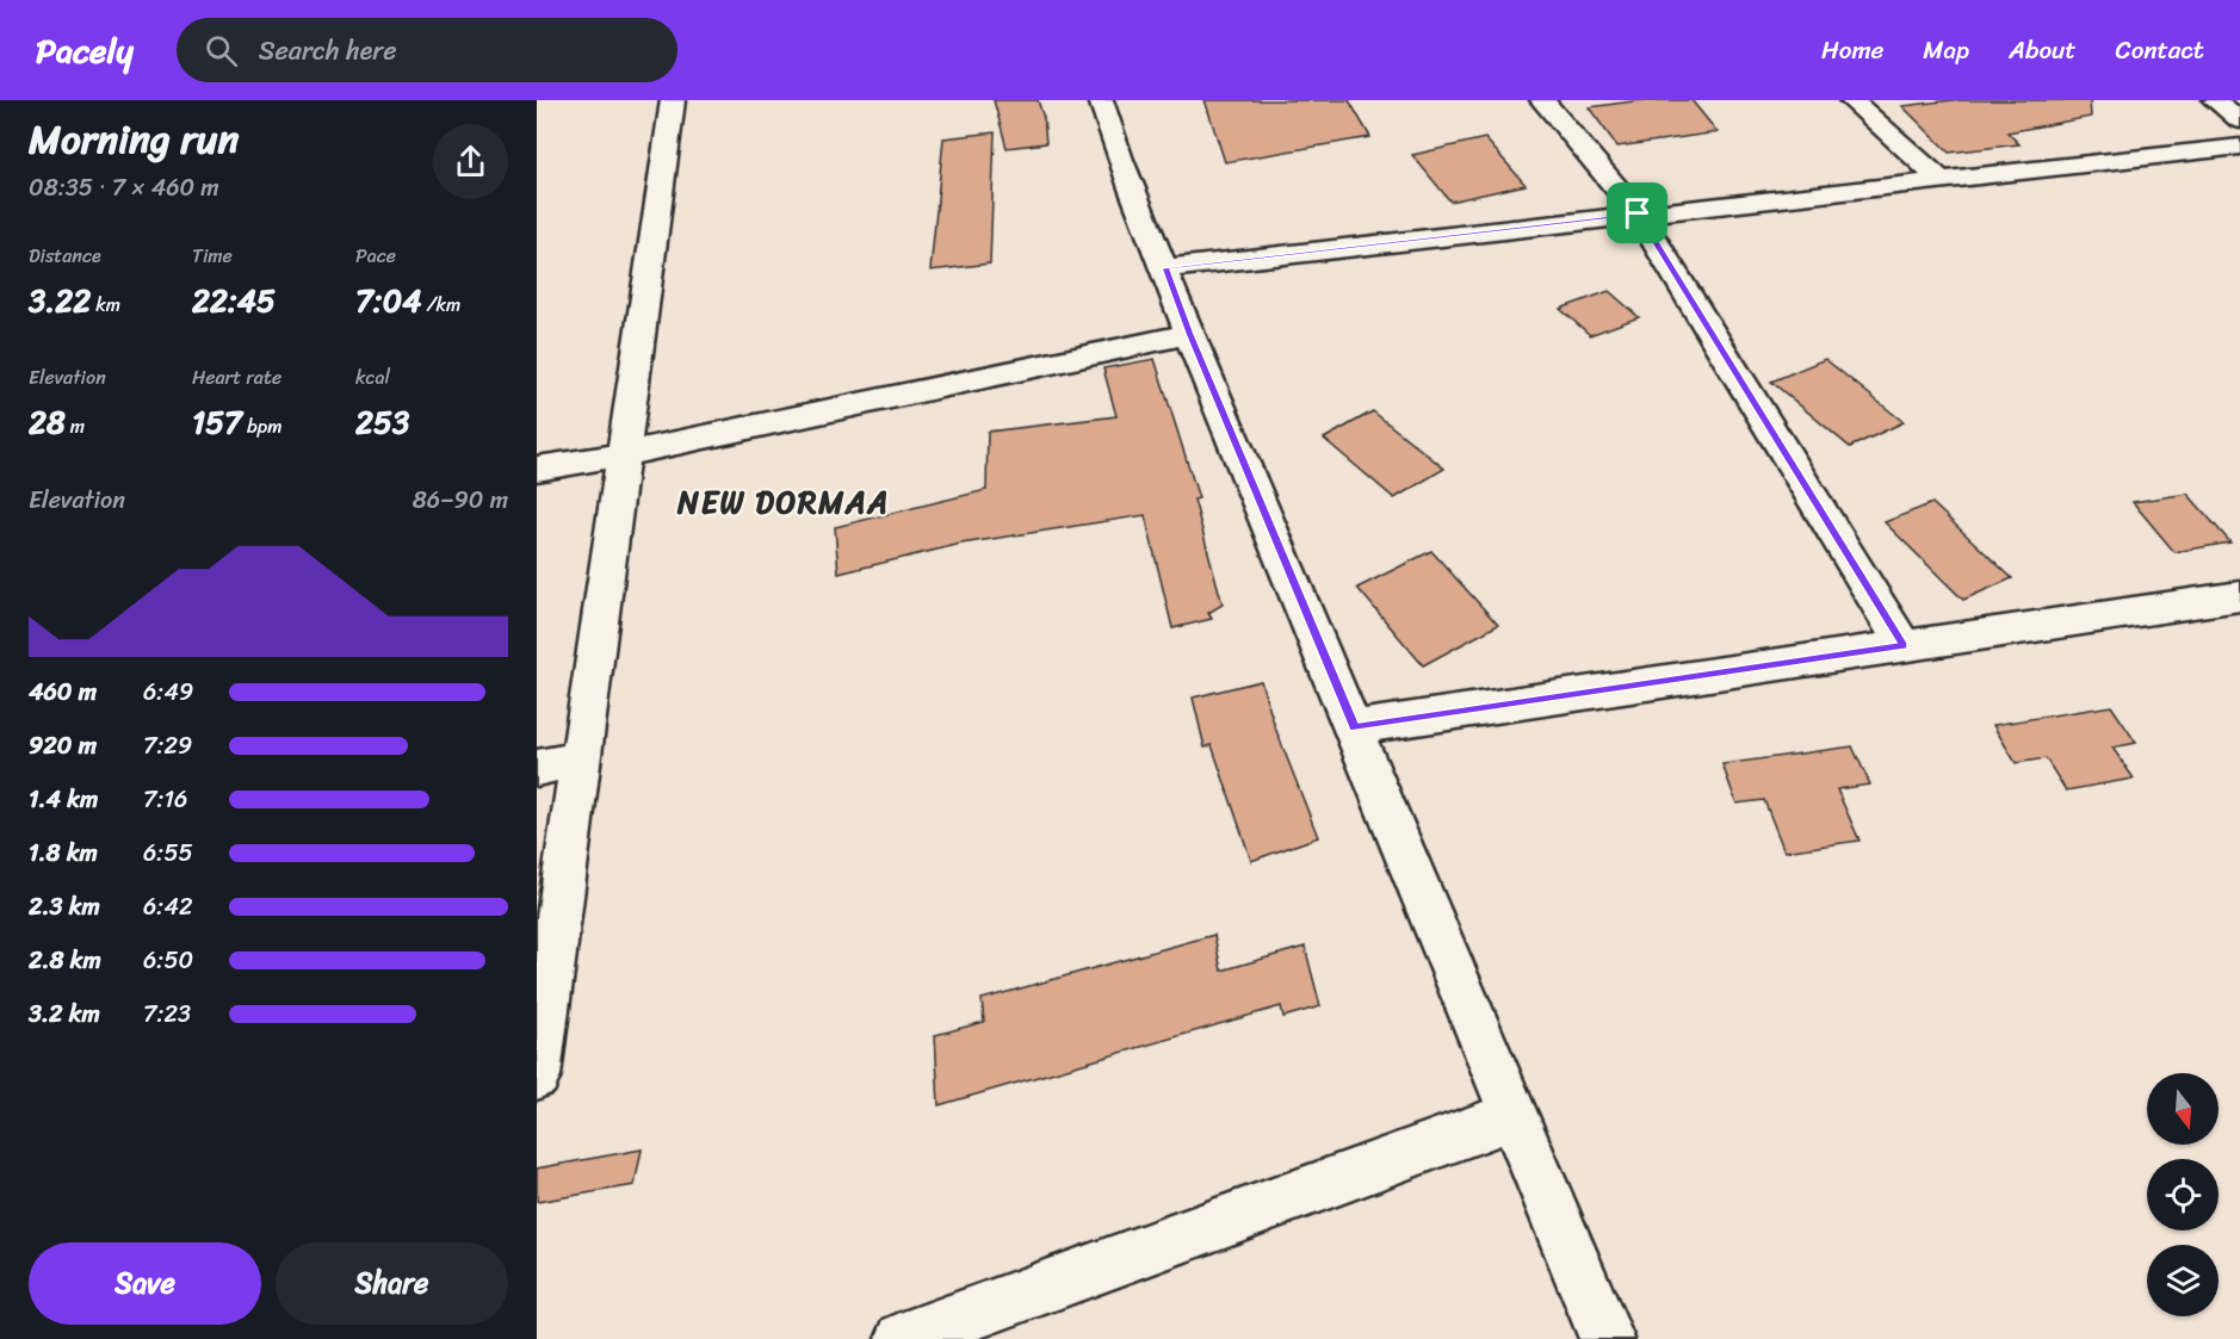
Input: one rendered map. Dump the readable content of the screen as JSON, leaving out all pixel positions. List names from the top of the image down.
{
  "districts": ["NEW DORMAA"],
  "north": "bottom",
  "page": {
    "header": "Pacely",
    "search": "Search here",
    "nav": [
      "Home",
      "Map",
      "About",
      "Contact"
    ],
    "heading": ["Morning run", "08:35 · 7 × 460 m"],
    "stats": [
      ["Distance", "3.22 km"],
      ["Time", "22:45"],
      ["Pace", "7:04 /km"],
      ["Elevation", "28 m"],
      ["Heart rate", "157 bpm"],
      ["kcal", "253"]
    ],
    "chart": ["Elevation", "86–90 m"],
    "list": [
      {
        "name": "460 m",
        "note": "6:49"
      },
      {
        "name": "920 m",
        "note": "7:29"
      },
      {
        "name": "1.4 km",
        "note": "7:16"
      },
      {
        "name": "1.8 km",
        "note": "6:55"
      },
      {
        "name": "2.3 km",
        "note": "6:42"
      },
      {
        "name": "2.8 km",
        "note": "6:50"
      },
      {
        "name": "3.2 km",
        "note": "7:23"
      }
    ],
    "buttons": ["Save", "Share"]
  }
}
